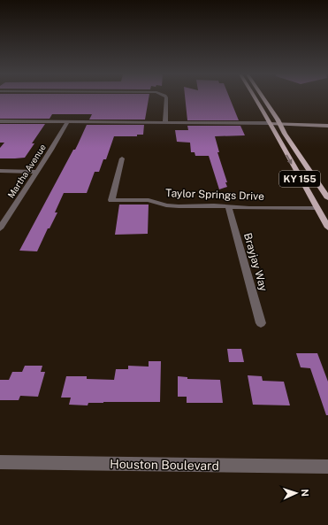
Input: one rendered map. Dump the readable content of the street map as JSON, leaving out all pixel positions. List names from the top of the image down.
{
  "streets": {
    "main road": ["KY 155"],
    "street": [
      "Martha Avenue",
      "Taylor Springs Drive",
      "Brayjay Way",
      "Houston Boulevard"
    ]
  },
  "crossings": [
    ["KY 155", "Taylor Springs Drive"],
    ["Taylor Springs Drive", "Brayjay Way"]
  ],
  "north": "right"
}
